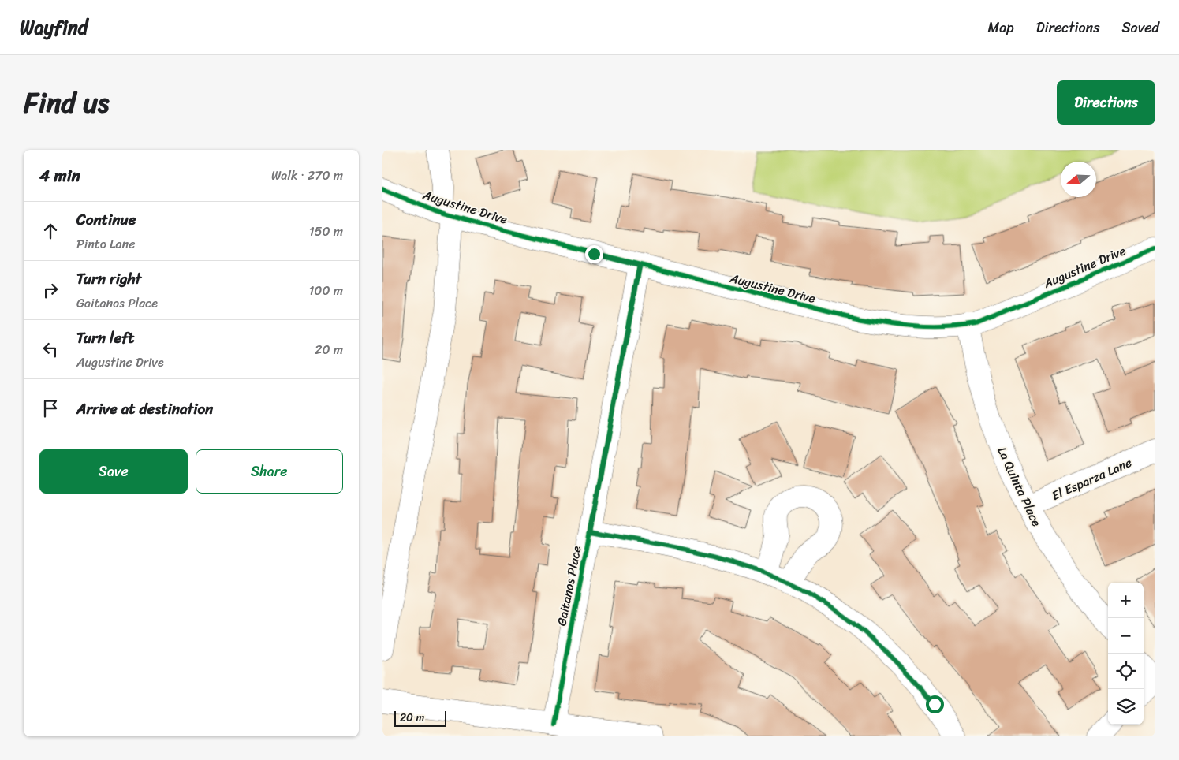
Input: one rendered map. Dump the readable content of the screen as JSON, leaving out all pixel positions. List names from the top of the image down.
{
  "streets": {
    "street": [
      "Augustine Drive",
      "El Esparza Lane",
      "La Quinta Place",
      "Gaitanos Place"
    ]
  },
  "crossings": [
    ["Augustine Drive", "La Quinta Place"],
    ["Augustine Drive", "Gaitanos Place"],
    ["El Esparza Lane", "La Quinta Place"]
  ],
  "scale_bar": "20 m",
  "north": "left",
  "page": {
    "header": "Wayfind",
    "nav": ["Map", "Directions", "Saved"],
    "title": "Find us",
    "buttons": [
      "Directions",
      ["Save", "Share"]
    ],
    "heading": ["4 min", "Walk · 270 m"],
    "list": [
      ["Continue", "Pinto Lane", "150 m"],
      ["Turn right", "Gaitanos Place", "100 m"],
      ["Turn left", "Augustine Drive", "20 m"],
      "Arrive at destination"
    ],
    "map_buttons": ["+", "−"],
    "scale": "20 m"
  }
}
